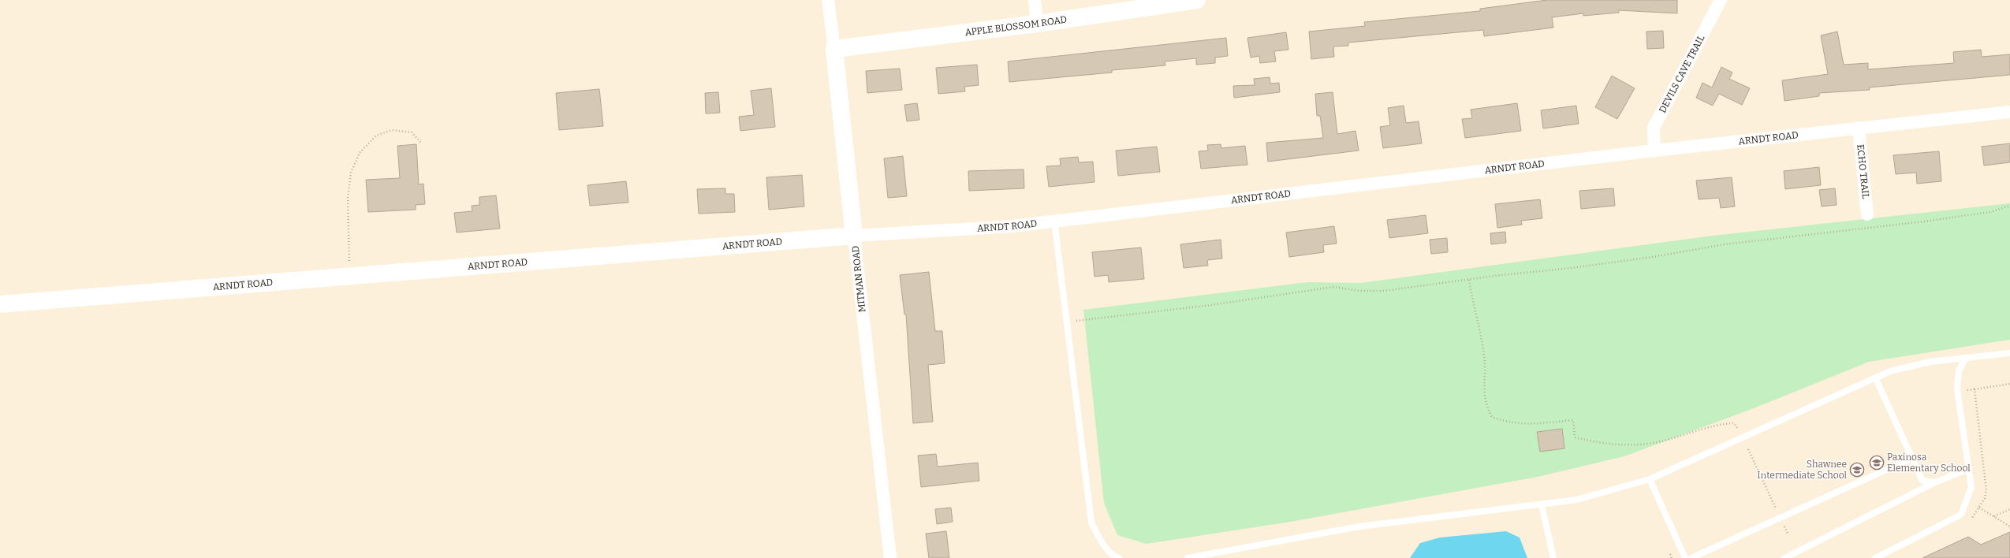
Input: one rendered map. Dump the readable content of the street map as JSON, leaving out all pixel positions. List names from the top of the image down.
{
  "streets": {
    "street": [
      "APPLE BLOSSOM ROAD",
      "DEVILS CAVE TRAIL",
      "ARNDT ROAD",
      "ECHO TRAIL",
      "MITMAN ROAD"
    ]
  },
  "crossings": [
    ["APPLE BLOSSOM ROAD", "MITMAN ROAD"],
    ["DEVILS CAVE TRAIL", "ARNDT ROAD"],
    ["ARNDT ROAD", "ECHO TRAIL"],
    ["ARNDT ROAD", "MITMAN ROAD"]
  ],
  "places": {
    "school or university": ["Paxinosa Elementary School", "Shawnee Intermediate School"]
  }
}
